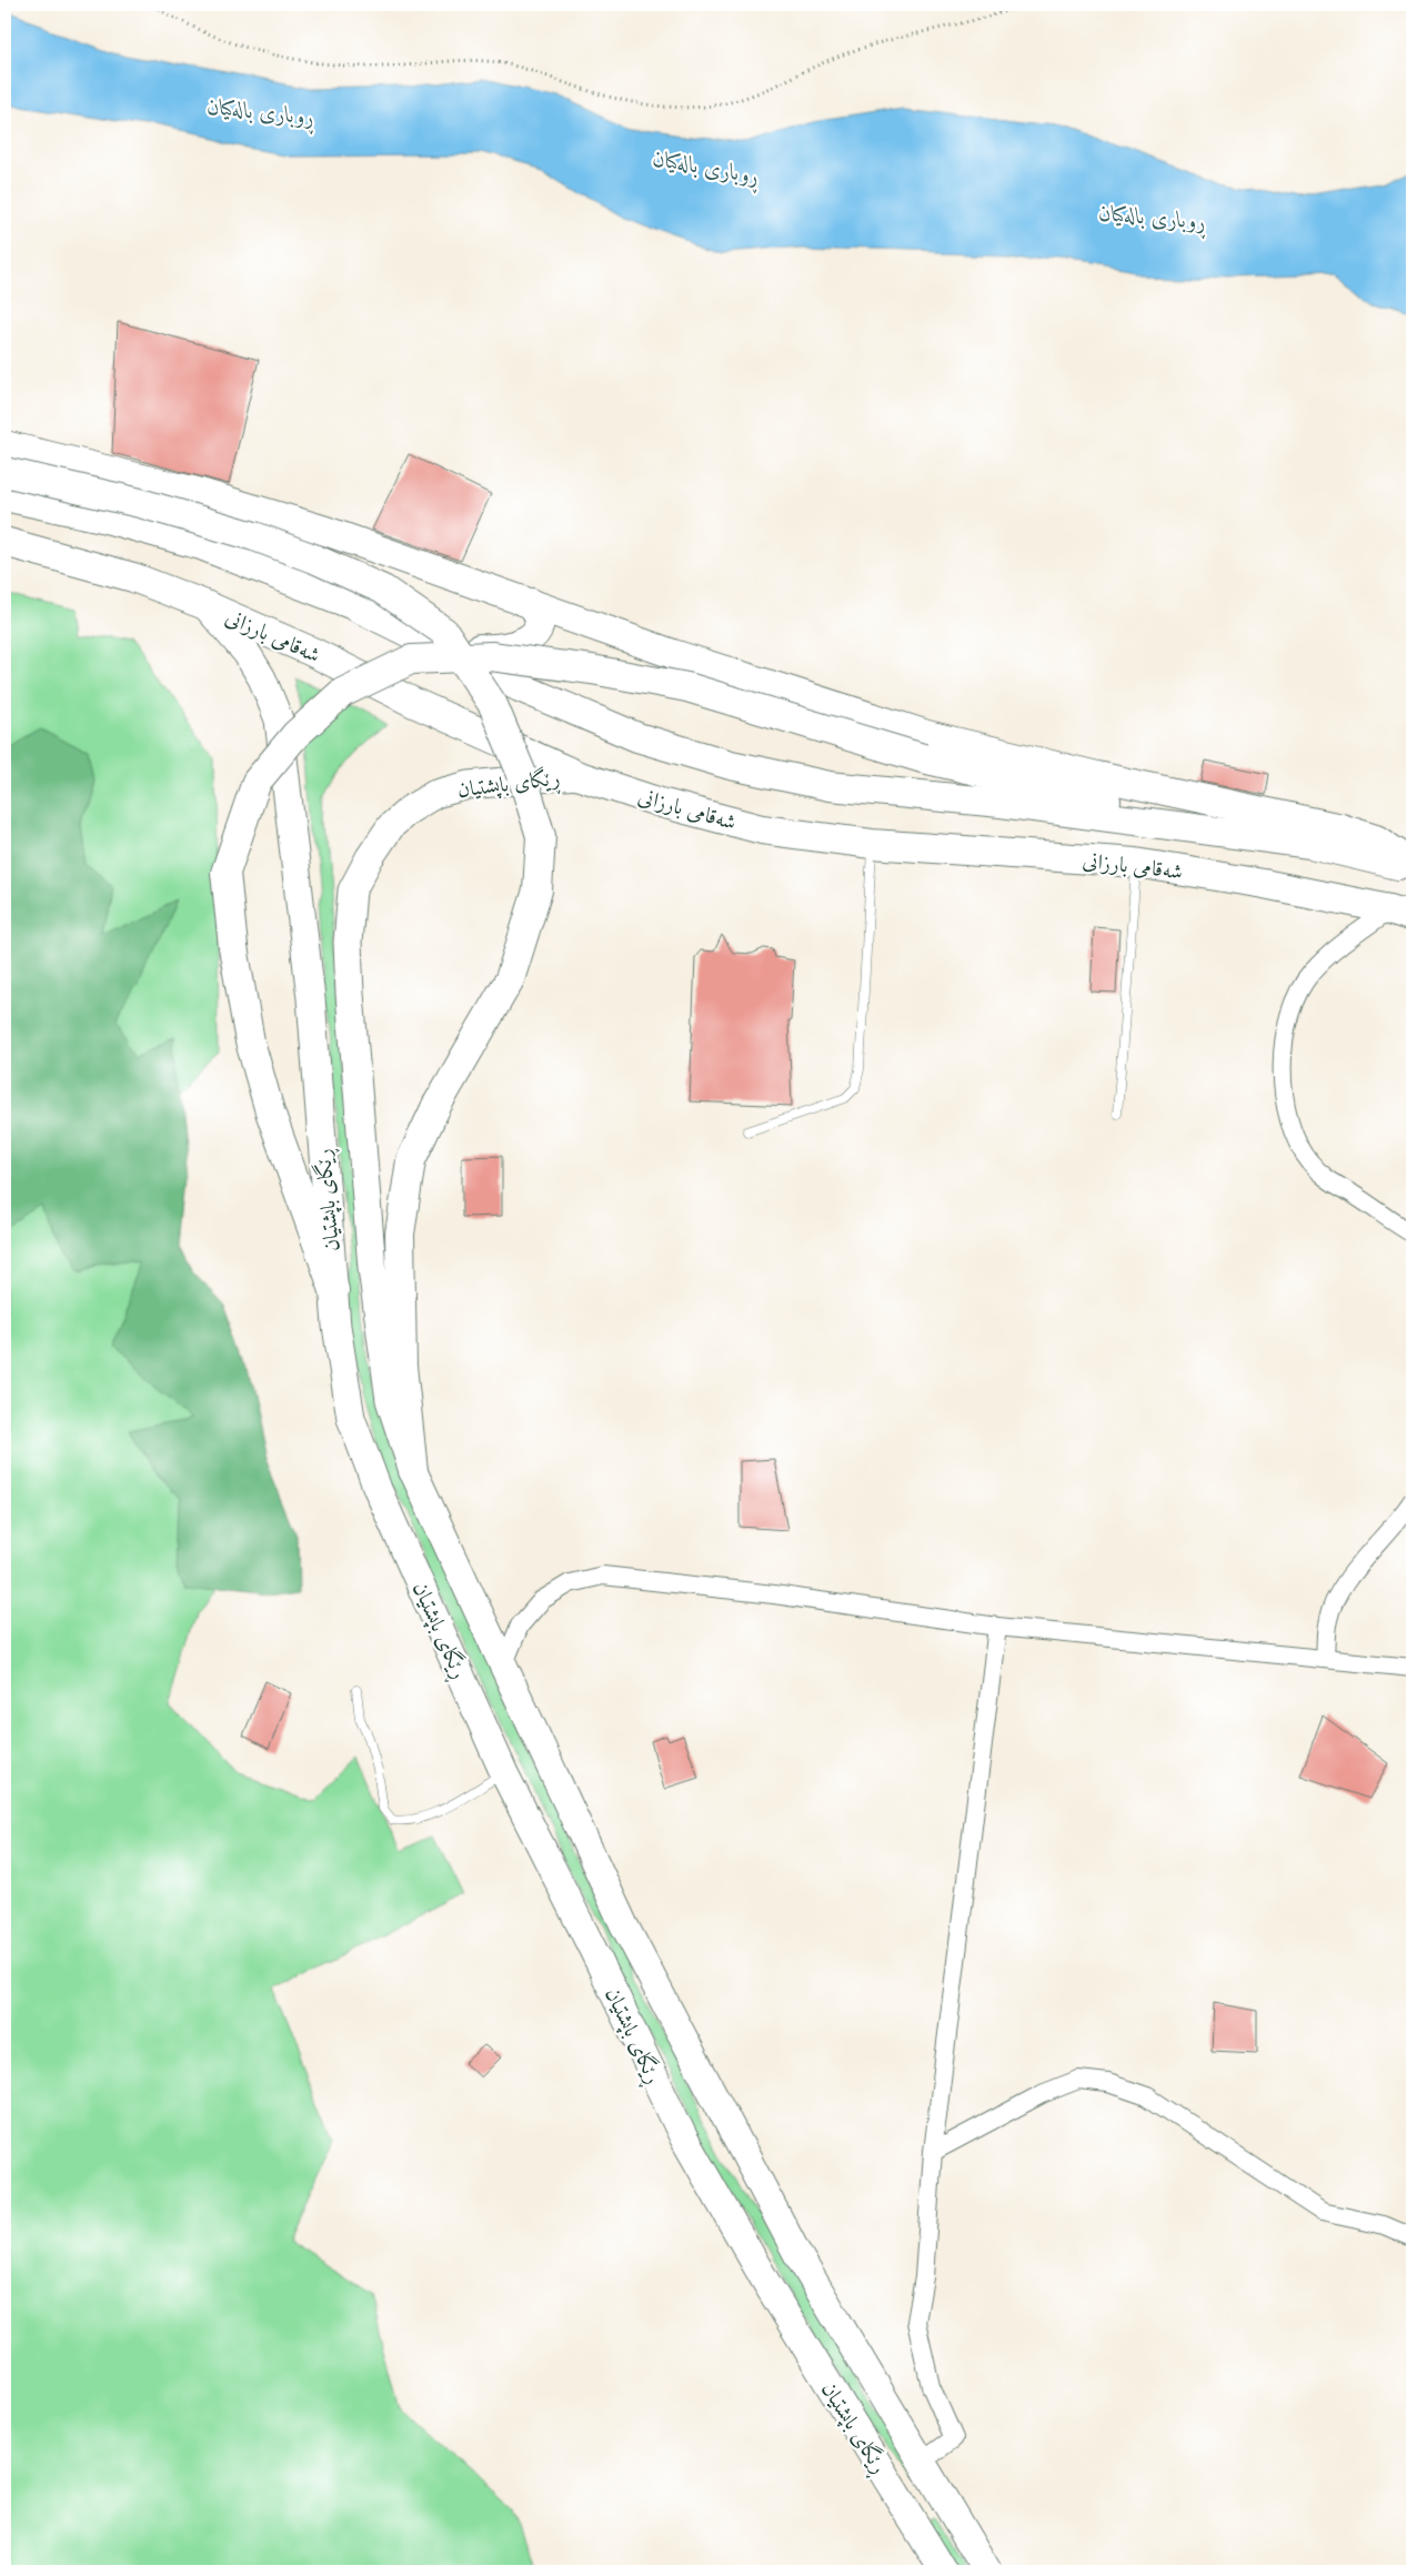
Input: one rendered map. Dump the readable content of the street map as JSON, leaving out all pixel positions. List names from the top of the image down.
{
  "streets": {
    "highway": ["شەقامی بارزانی"],
    "main road": ["ڕێگای باپشتیان"]
  },
  "crossings": [
    ["شەقامی بارزانی", "ڕێگای باپشتیان"]
  ],
  "water": ["ڕوباری بالەکیان"]
}
